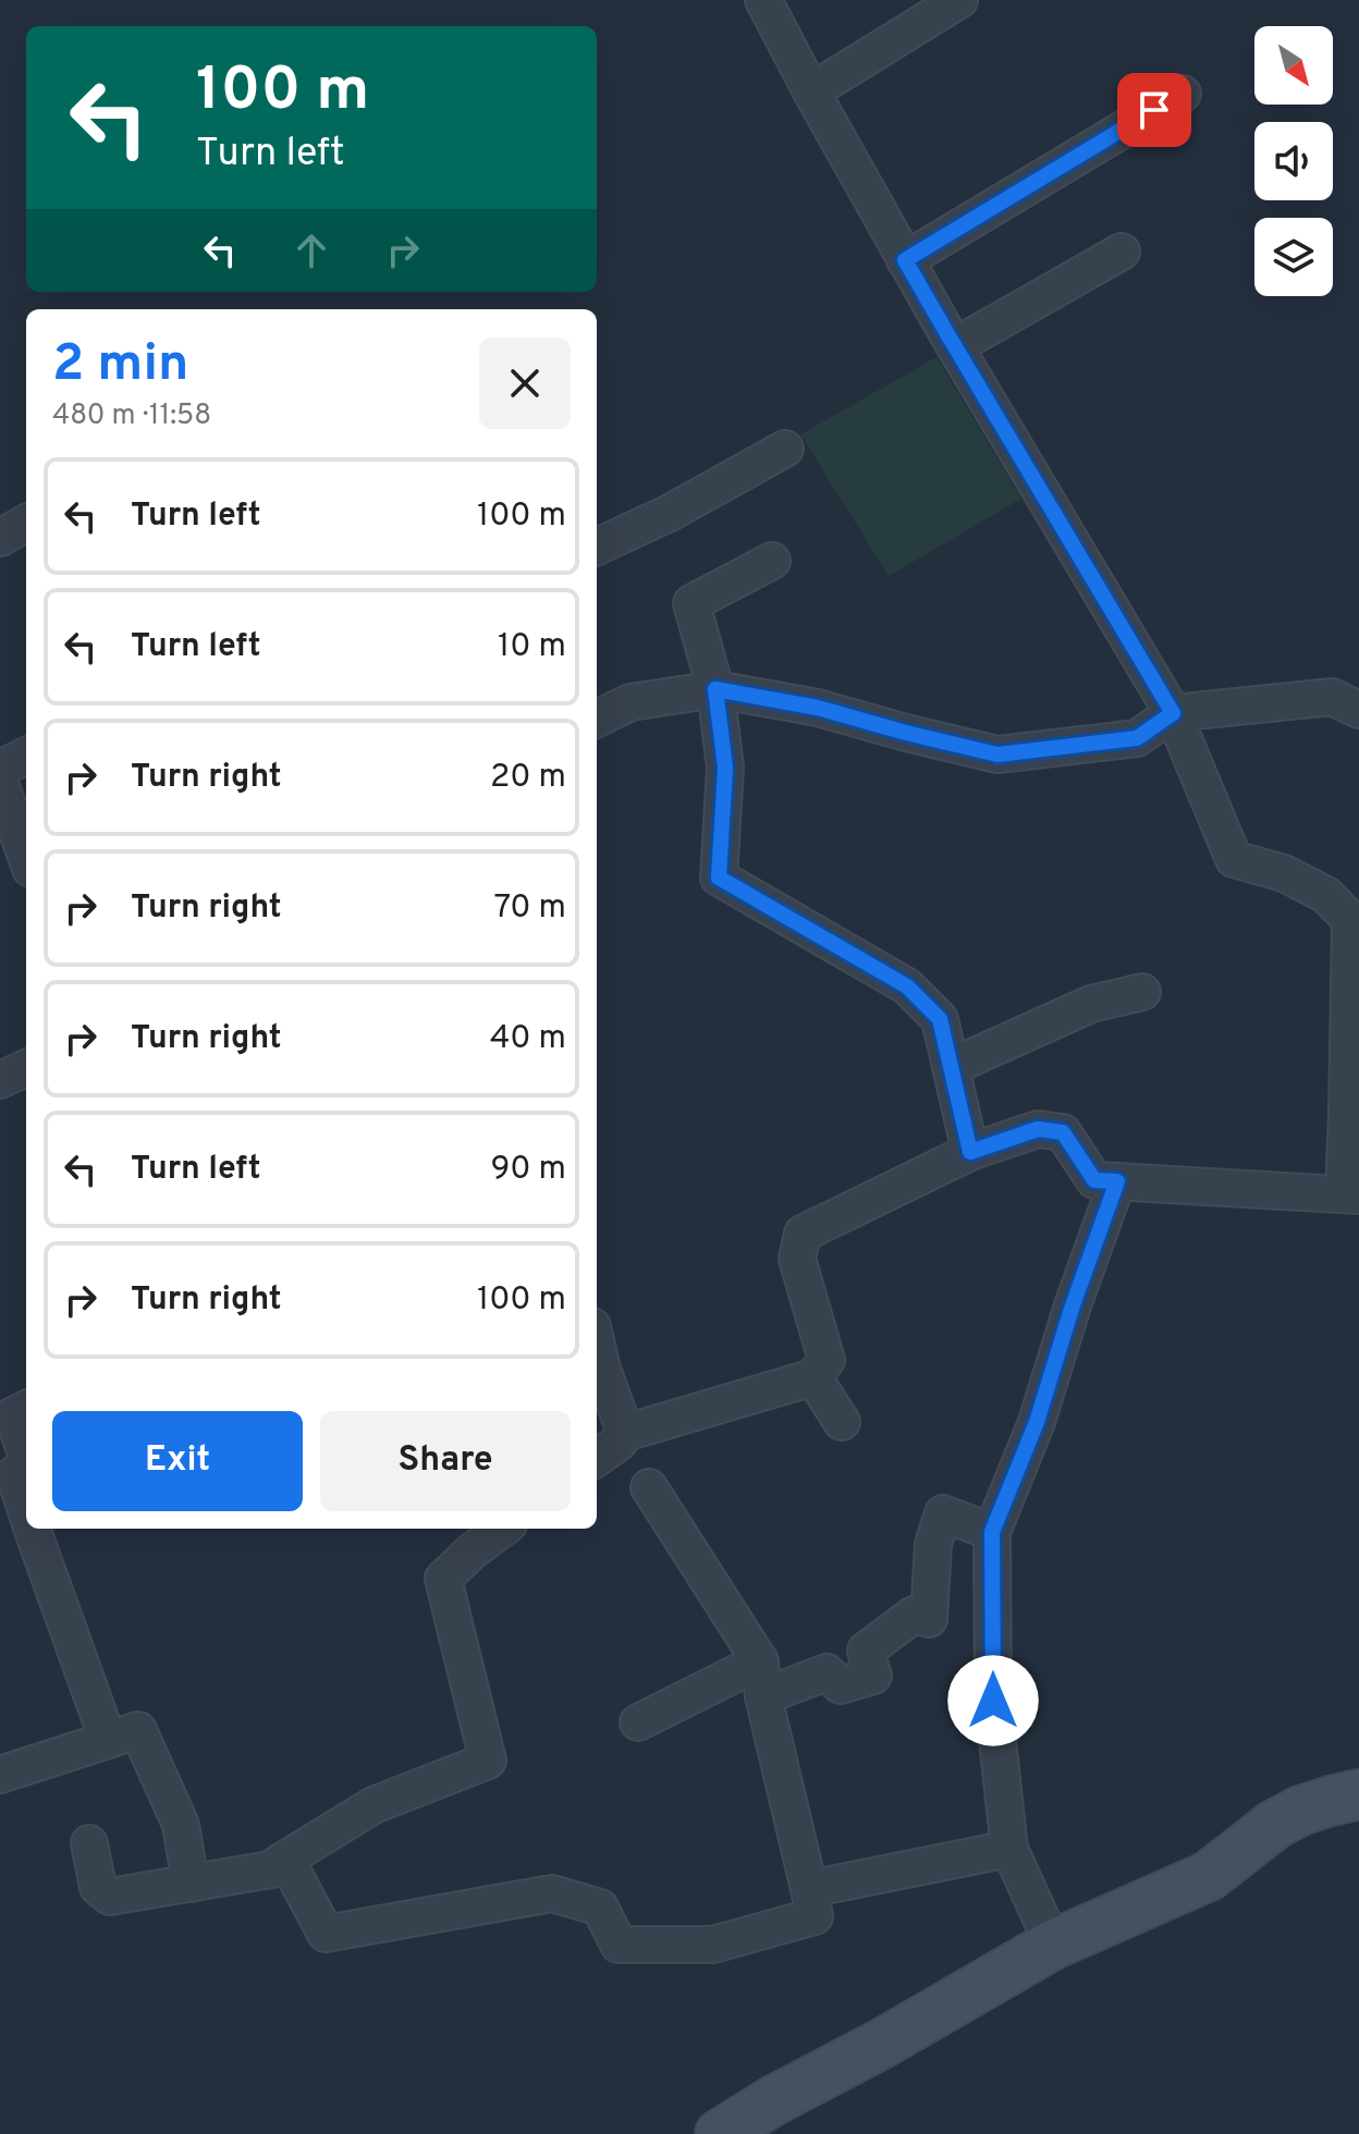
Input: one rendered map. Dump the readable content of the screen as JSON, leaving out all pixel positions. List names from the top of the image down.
{
  "north": "bottom right",
  "page": {
    "turn": ["100 m", "Turn left"],
    "heading": ["2 min", "480 m · 11:58"],
    "list": [
      {
        "name": "Turn left",
        "value": "100 m"
      },
      {
        "name": "Turn left",
        "value": "10 m"
      },
      {
        "name": "Turn right",
        "value": "20 m"
      },
      {
        "name": "Turn right",
        "value": "70 m"
      },
      {
        "name": "Turn right",
        "value": "40 m"
      },
      {
        "name": "Turn left",
        "value": "90 m"
      },
      {
        "name": "Turn right",
        "value": "100 m"
      }
    ],
    "buttons": ["Exit", "Share"]
  }
}
